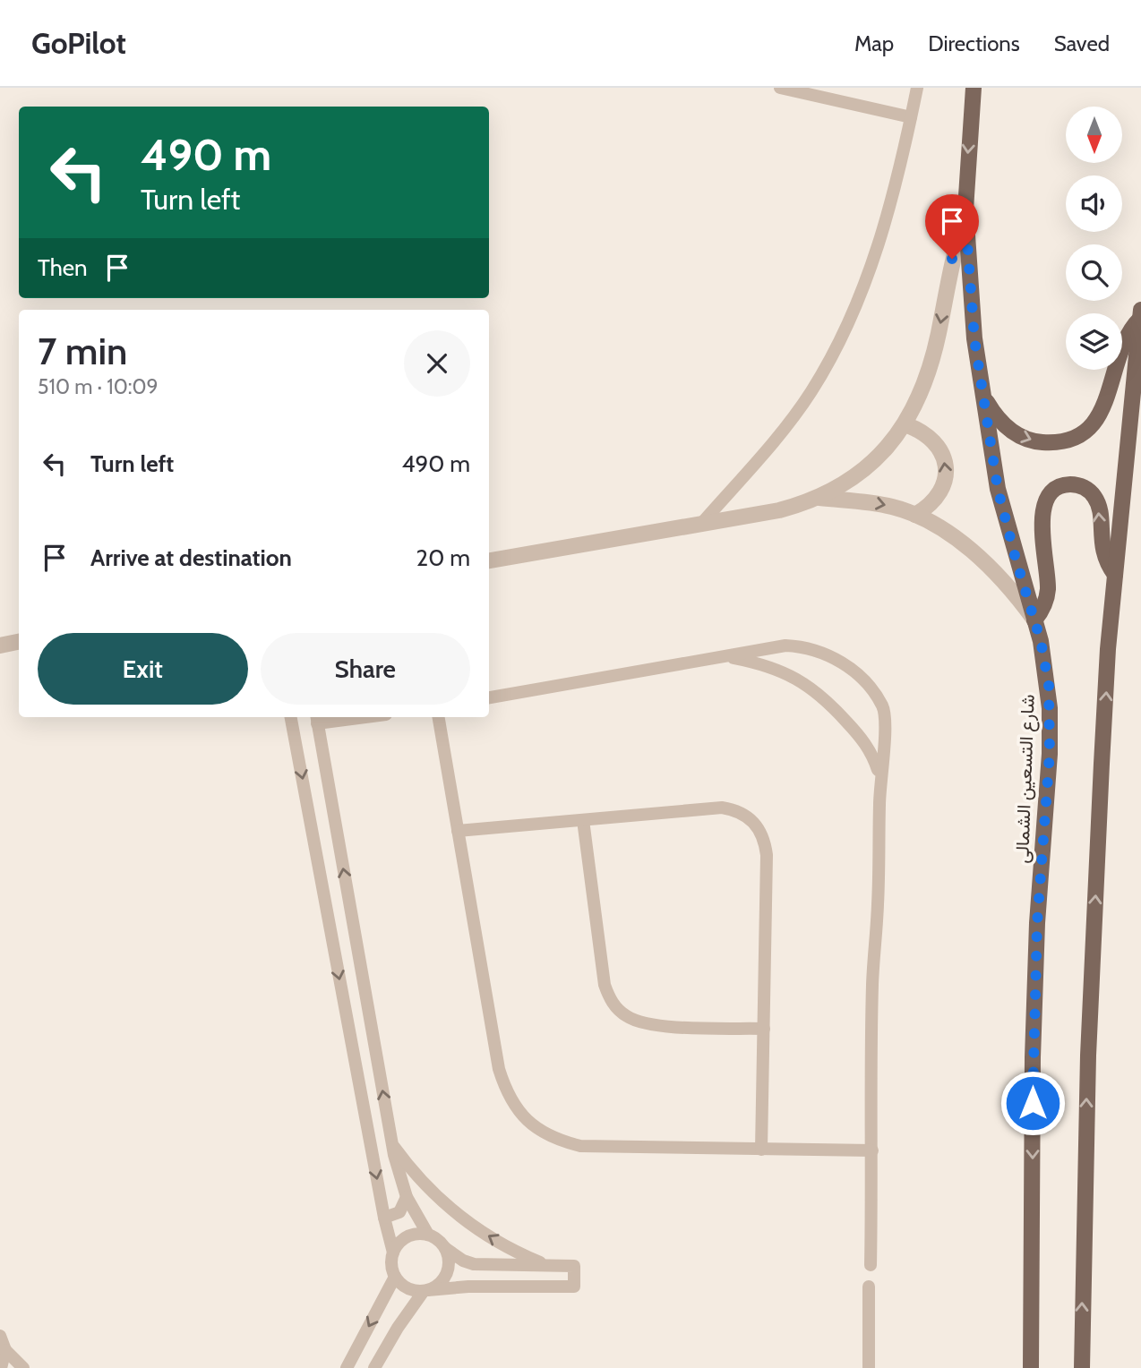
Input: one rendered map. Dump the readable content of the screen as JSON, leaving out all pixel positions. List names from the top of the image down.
{
  "streets": {
    "main road": ["شارع التسعين الشمالى"]
  },
  "north": "bottom",
  "page": {
    "header": "GoPilot",
    "nav": ["Map", "Directions", "Saved"],
    "turn": ["490 m", "Turn left"],
    "then": "Then",
    "heading": ["7 min", "510 m · 10:09"],
    "list": [
      {
        "name": "Turn left",
        "value": "490 m"
      },
      {
        "name": "Arrive at destination",
        "value": "20 m"
      }
    ],
    "buttons": ["Exit", "Share"]
  }
}
